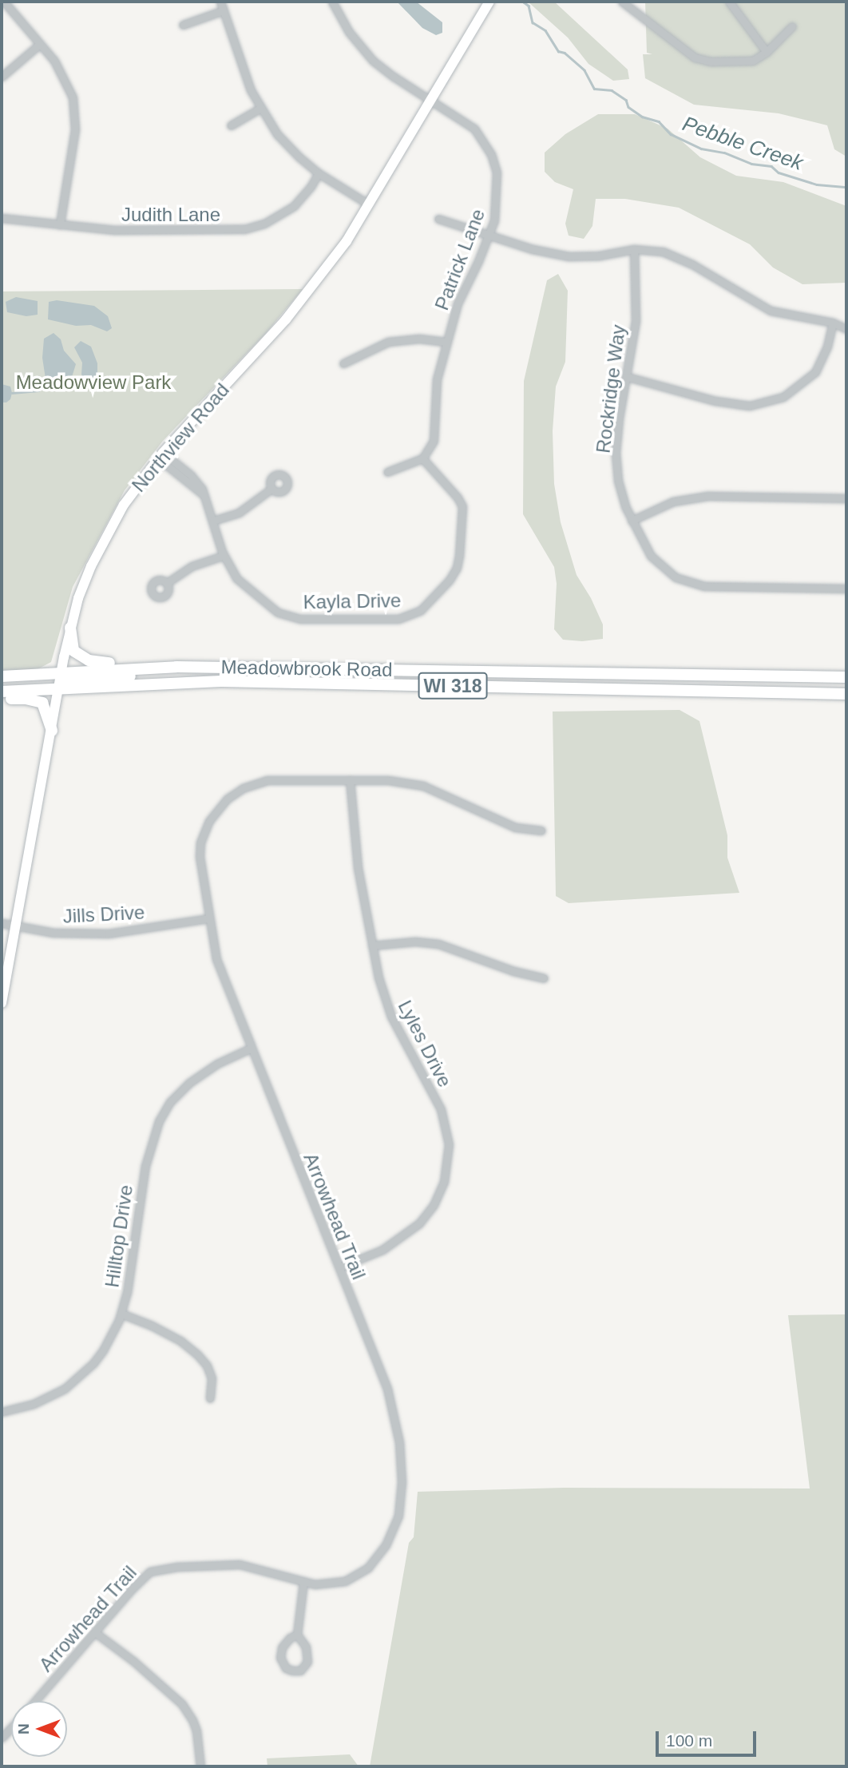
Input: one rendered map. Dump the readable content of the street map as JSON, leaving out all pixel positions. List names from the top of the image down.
{
  "streets": {
    "main road": ["Meadowbrook Road", "WI 318"],
    "street": [
      "Judith Lane",
      "Patrick Lane",
      "Rockridge Way",
      "Northview Road",
      "Kayla Drive",
      "Jills Drive",
      "Lyles Drive",
      "Arrowhead Trail",
      "Hilltop Drive"
    ]
  },
  "crossings": [
    ["Patrick Lane", "Northview Road"],
    ["Patrick Lane", "Kayla Drive"],
    ["Northview Road", "Kayla Drive"],
    ["Northview Road", "Meadowbrook Road"],
    ["Northview Road", "Jills Drive"],
    ["Jills Drive", "Arrowhead Trail"],
    ["Lyles Drive", "Arrowhead Trail"],
    ["Arrowhead Trail", "Hilltop Drive"]
  ],
  "water": ["Pebble Creek"],
  "parks": ["Meadowview Park"],
  "scale_bar": "100 m",
  "north": "left"
}
